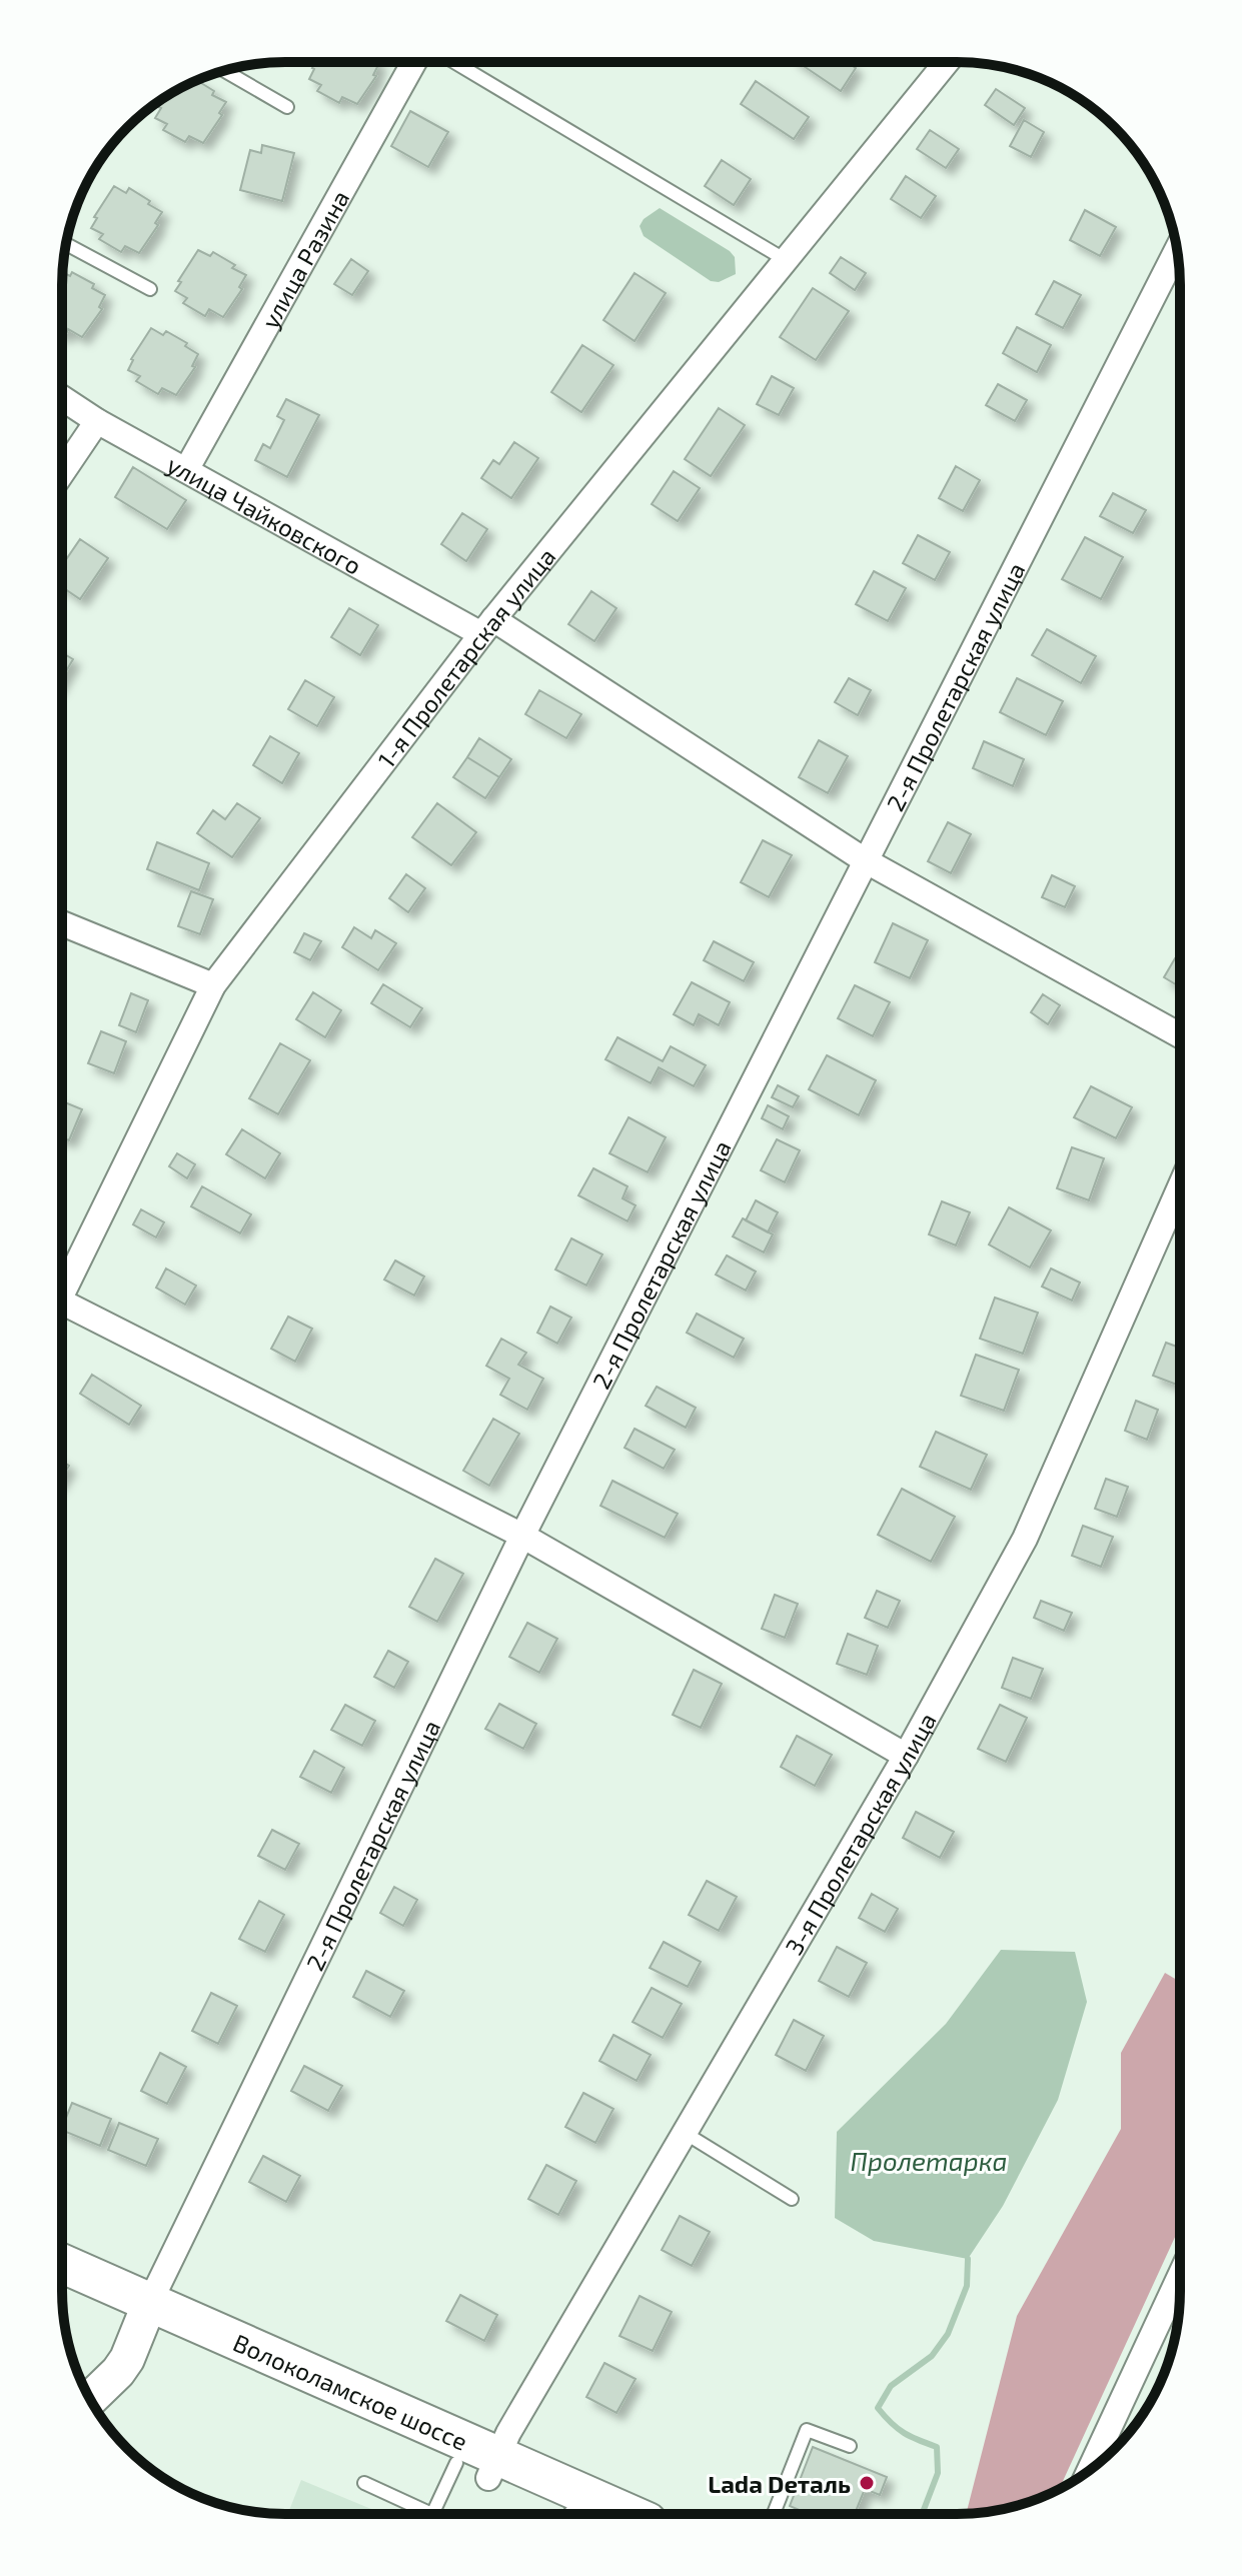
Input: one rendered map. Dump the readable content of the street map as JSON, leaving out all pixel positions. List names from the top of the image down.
{
  "streets": {
    "main road": ["Волоколамское шоссе"],
    "street": [
      "улица Разина",
      "улица Чайковского",
      "1-я Пролетарская улица",
      "2-я Пролетарская улица",
      "3-я Пролетарская улица"
    ]
  },
  "crossings": [
    ["улица Разина", "улица Чайковского"],
    ["улица Чайковского", "1-я Пролетарская улица"],
    ["улица Чайковского", "2-я Пролетарская улица"],
    ["2-я Пролетарская улица", "Волоколамское шоссе"],
    ["3-я Пролетарская улица", "Волоколамское шоссе"]
  ],
  "water": ["Пролетарка"],
  "places": ["Lada Dеталь"]
}
